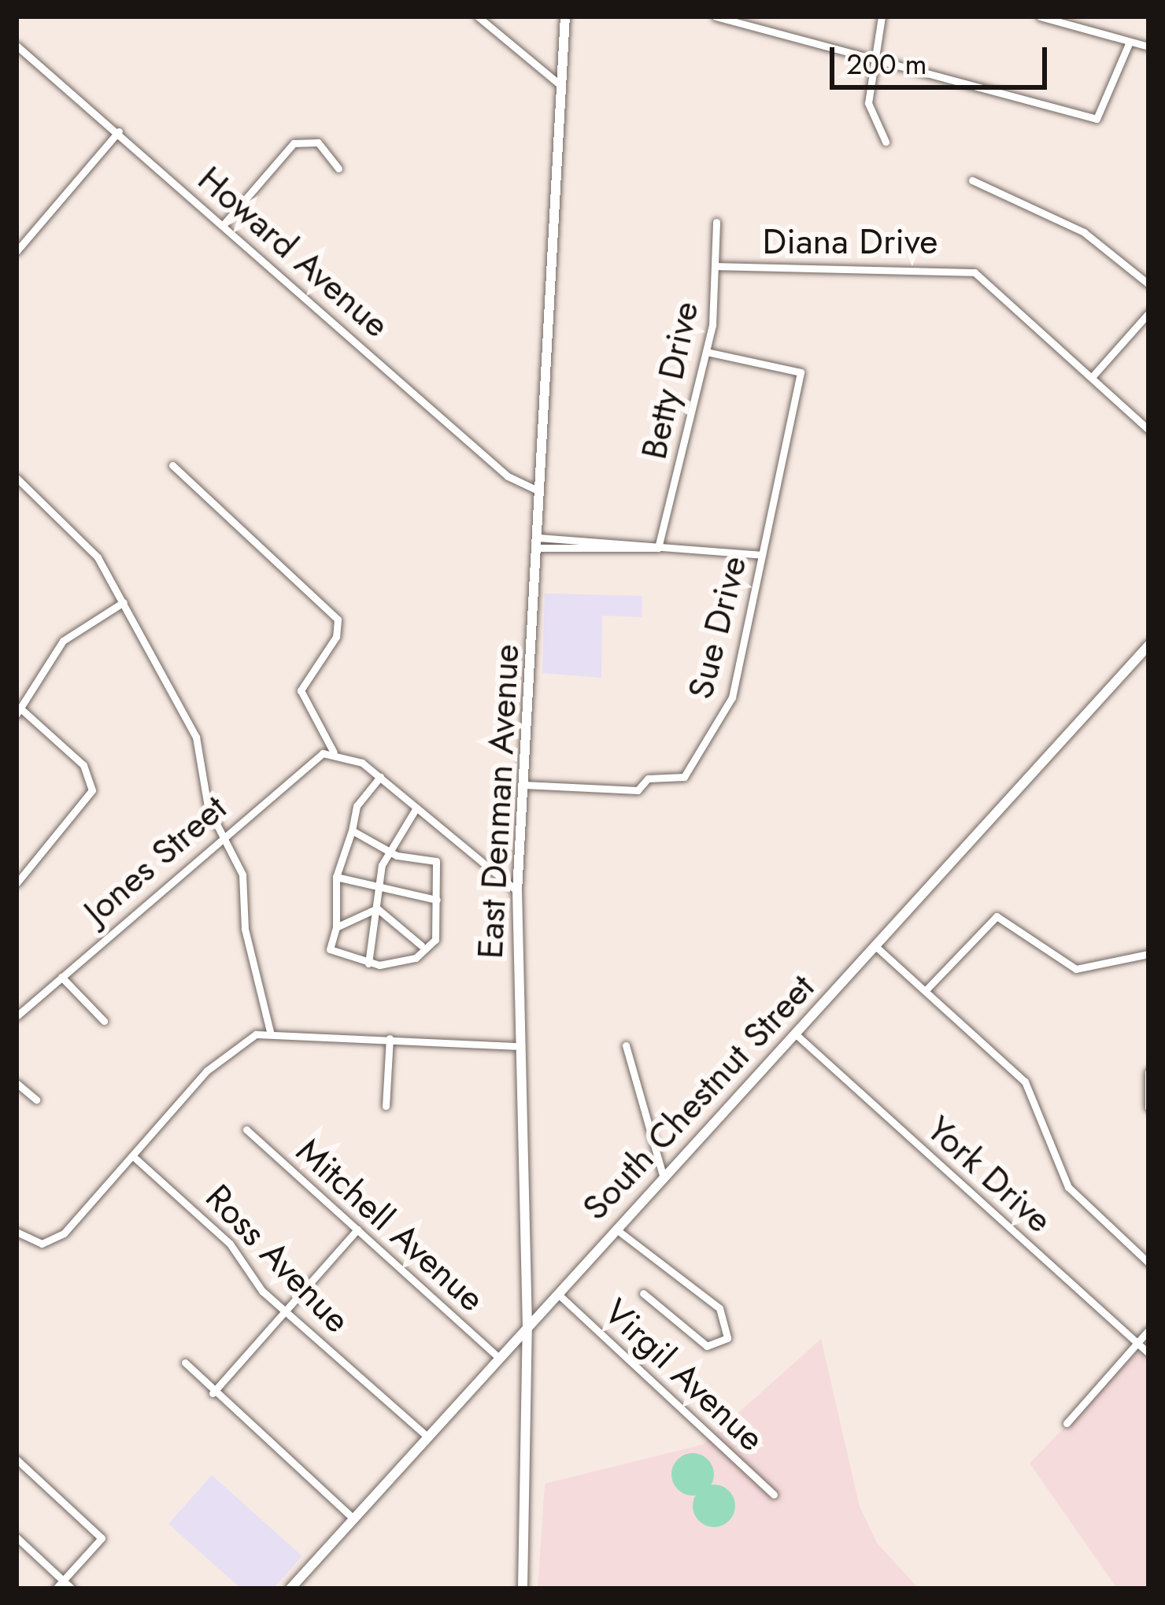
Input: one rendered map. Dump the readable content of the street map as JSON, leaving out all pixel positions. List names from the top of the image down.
{
  "streets": {
    "main road": ["East Denman Avenue", "South Chestnut Street"],
    "street": [
      "Diana Drive",
      "Howard Avenue",
      "Betty Drive",
      "Sue Drive",
      "Jones Street",
      "York Drive",
      "Mitchell Avenue",
      "Ross Avenue",
      "Virgil Avenue"
    ]
  },
  "crossings": [
    ["Diana Drive", "Betty Drive"],
    ["Howard Avenue", "East Denman Avenue"],
    ["Betty Drive", "Sue Drive"],
    ["Sue Drive", "East Denman Avenue"],
    ["East Denman Avenue", "South Chestnut Street"],
    ["South Chestnut Street", "York Drive"],
    ["South Chestnut Street", "Mitchell Avenue"],
    ["South Chestnut Street", "Ross Avenue"],
    ["South Chestnut Street", "Virgil Avenue"]
  ],
  "scale_bar": "200 m"
}
